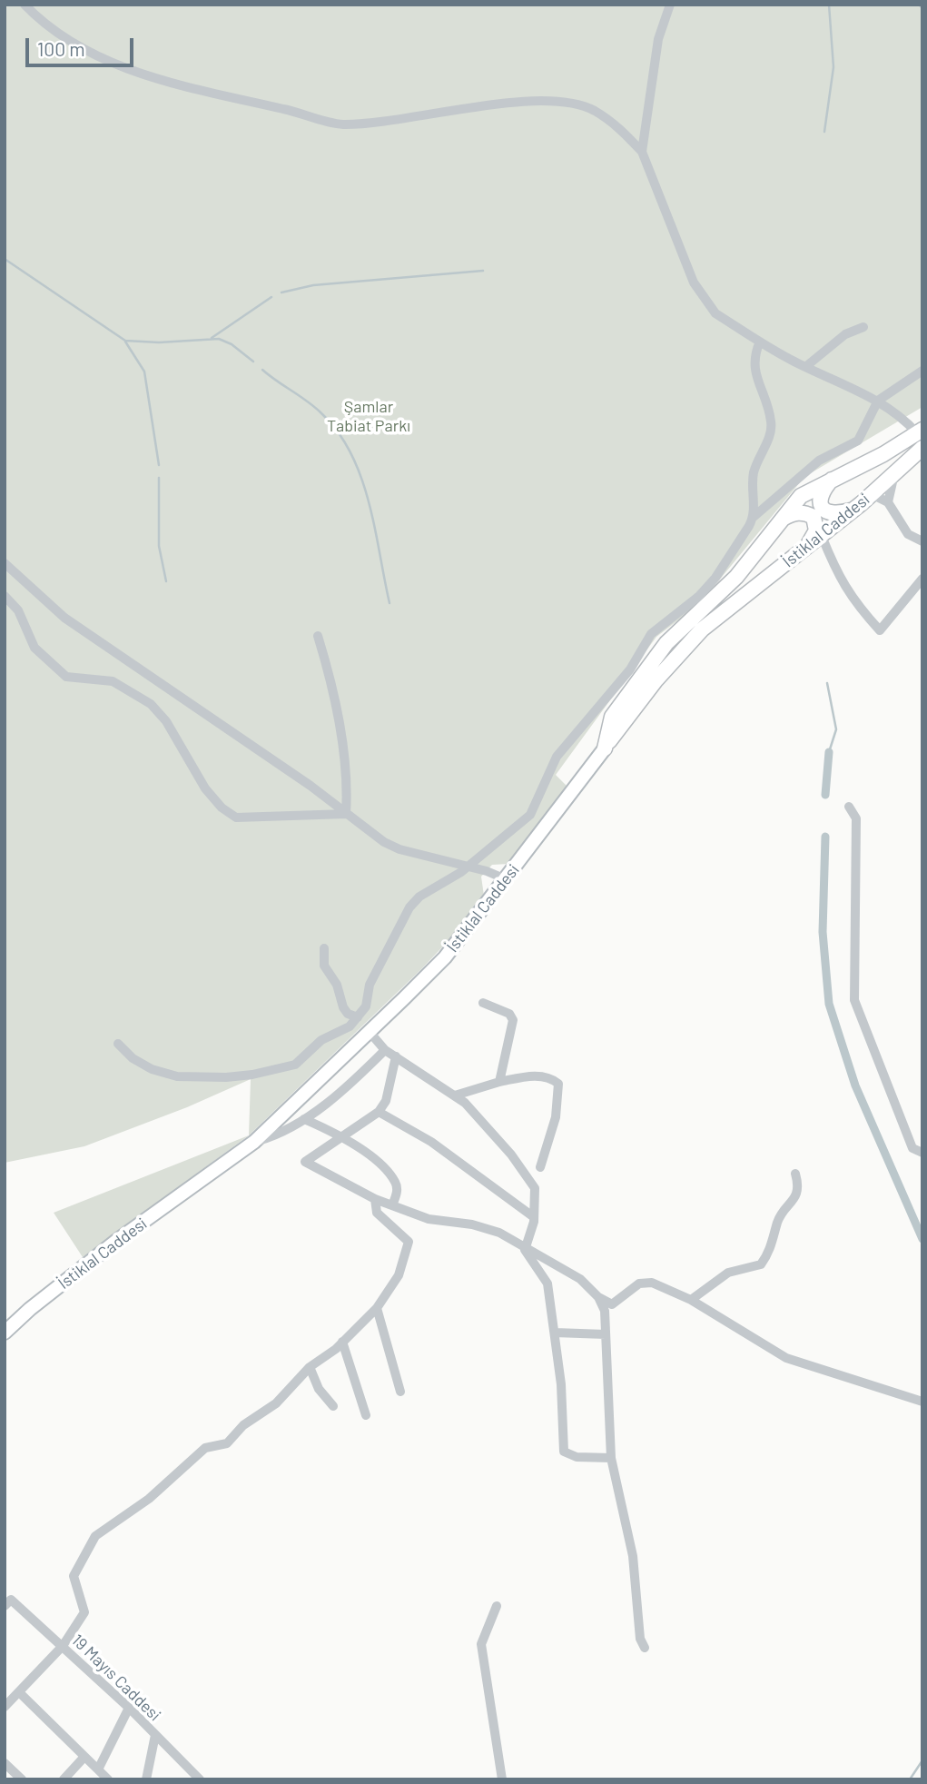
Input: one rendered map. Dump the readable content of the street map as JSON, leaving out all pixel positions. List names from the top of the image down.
{
  "streets": {
    "main road": ["İstiklal Caddesi"],
    "street": ["19 Mayıs Caddesi"]
  },
  "parks": ["Şamlar Tabiat Parkı"],
  "scale_bar": "100 m"
}
